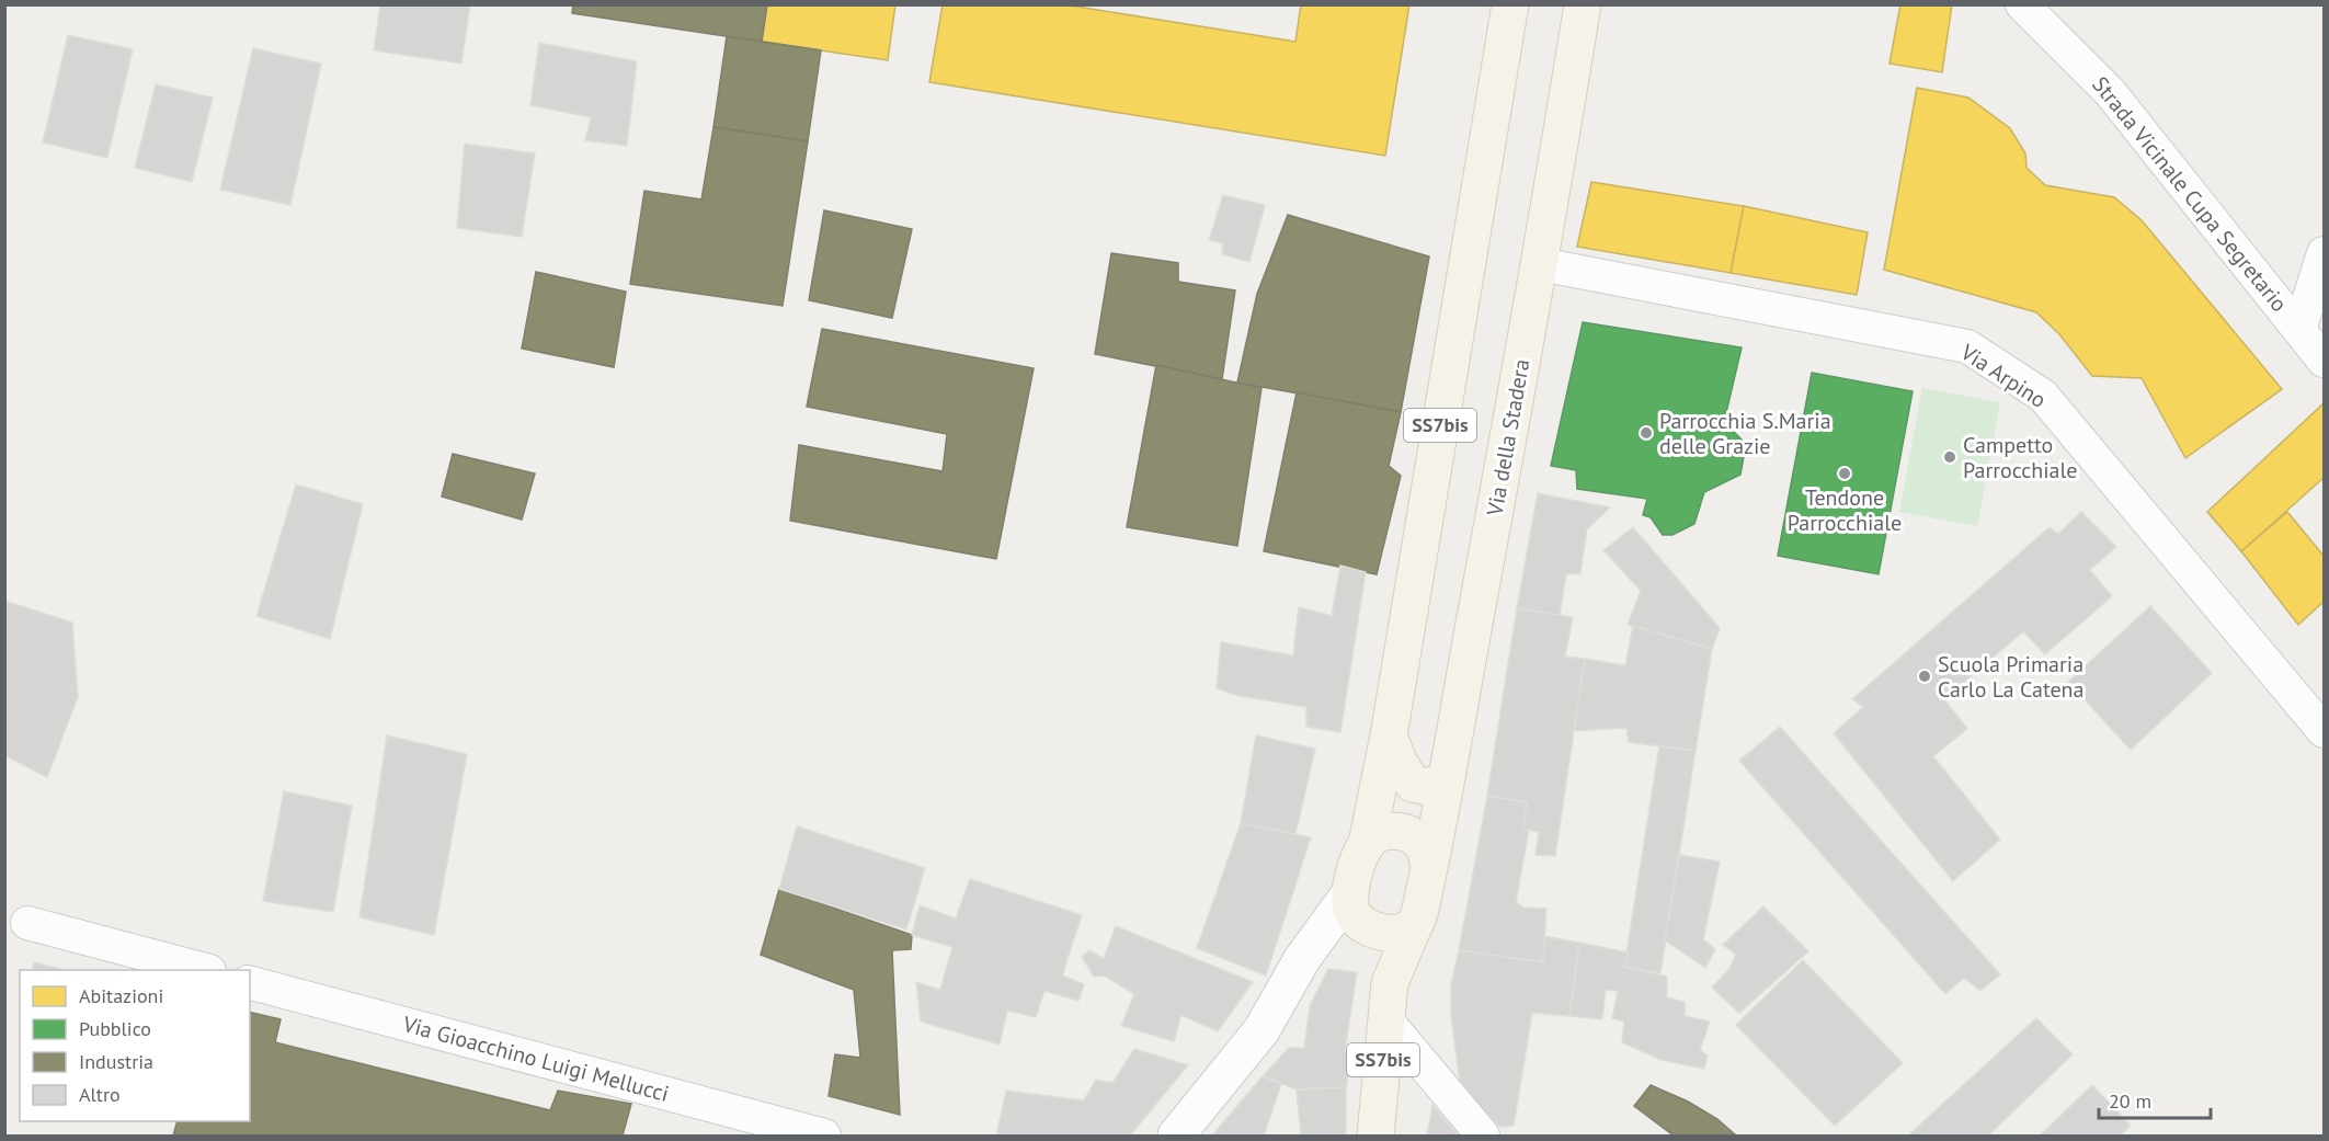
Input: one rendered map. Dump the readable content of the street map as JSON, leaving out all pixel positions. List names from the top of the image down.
{
  "streets": {
    "main road": ["SS7bis", "Via della Stadera"],
    "street": ["Strada Vicinale Cupa Segretario", "Via Arpino", "Via Gioacchino Luigi Mellucci"]
  },
  "crossings": [
    ["Via Arpino", "Via della Stadera"],
    ["SS7bis", "Via della Stadera"]
  ],
  "places": [
    "Parrocchia S.Maria delle Grazie",
    "Campetto Parrocchiale",
    "Tendone Parrocchiale",
    "Scuola Primaria Carlo La Catena"
  ],
  "legend": [
    "Abitazioni",
    "Pubblico",
    "Industria",
    "Altro"
  ],
  "scale_bar": "20 m"
}
